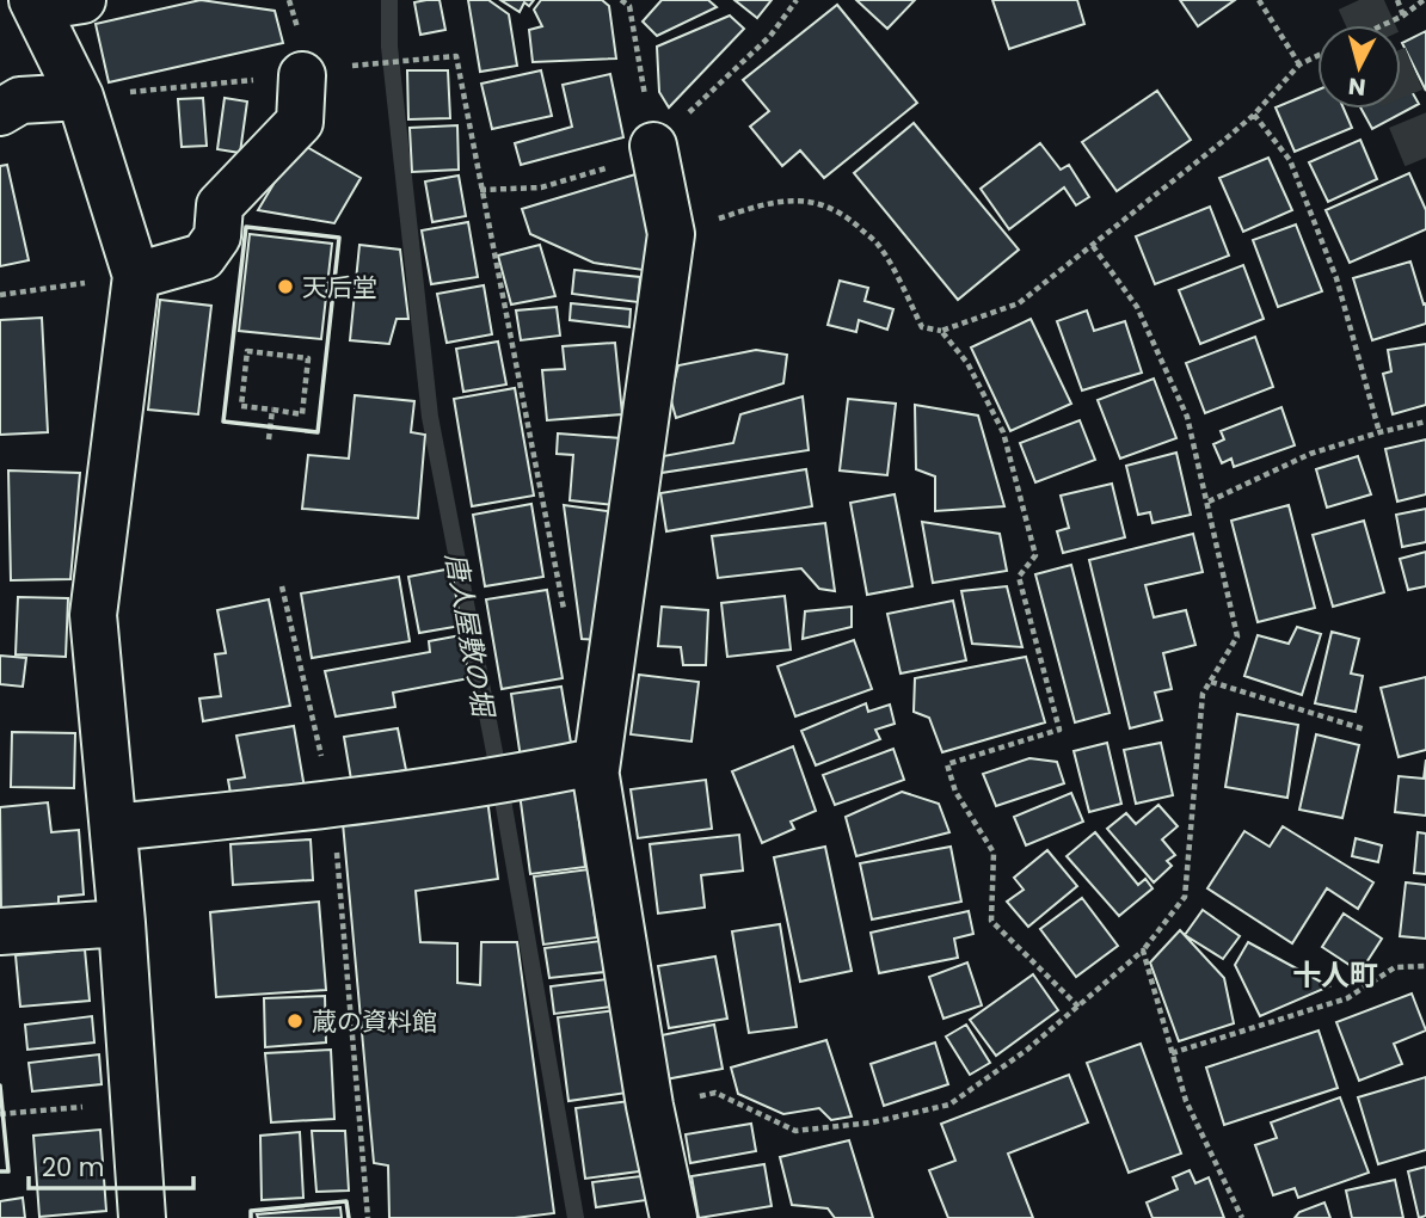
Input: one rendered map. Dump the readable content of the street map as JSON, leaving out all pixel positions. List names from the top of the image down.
{
  "districts": ["十人町"],
  "water": ["唐人屋敷の堀"],
  "places": ["天后堂", "蔵の資料館"],
  "scale_bar": "20 m",
  "north": "bottom"
}
